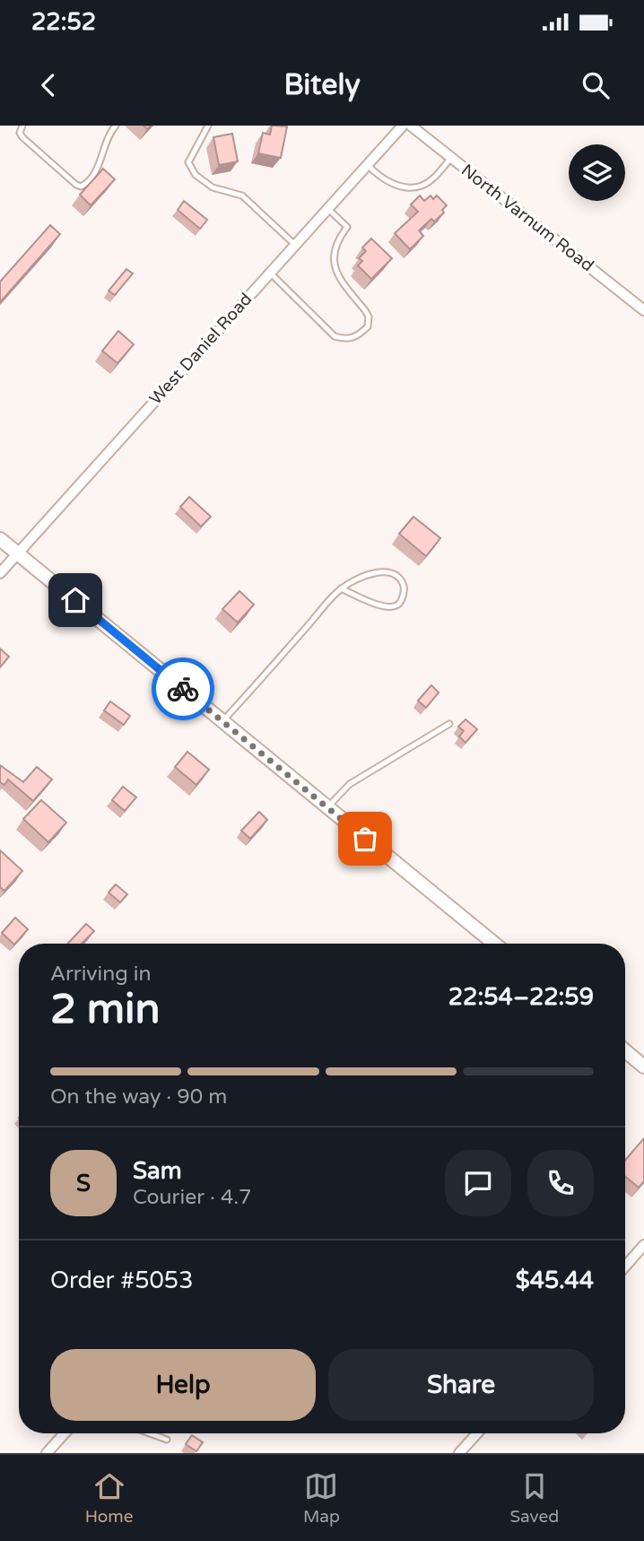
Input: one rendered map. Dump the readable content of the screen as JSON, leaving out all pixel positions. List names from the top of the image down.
{
  "streets": {
    "street": ["North Varnum Road", "West Daniel Road"]
  },
  "page": {
    "status": "22:52",
    "header": "Bitely",
    "heading": ["2 min", "Arriving in", "22:54–22:59"],
    "panel": [
      "Sam",
      "Courier · 4.7",
      "Order #5053",
      "$45.44"
    ],
    "bar": "On the way · 90 m",
    "round": "S",
    "buttons": ["Help", "Share"],
    "tabs": ["Home", "Map", "Saved"]
  }
}
